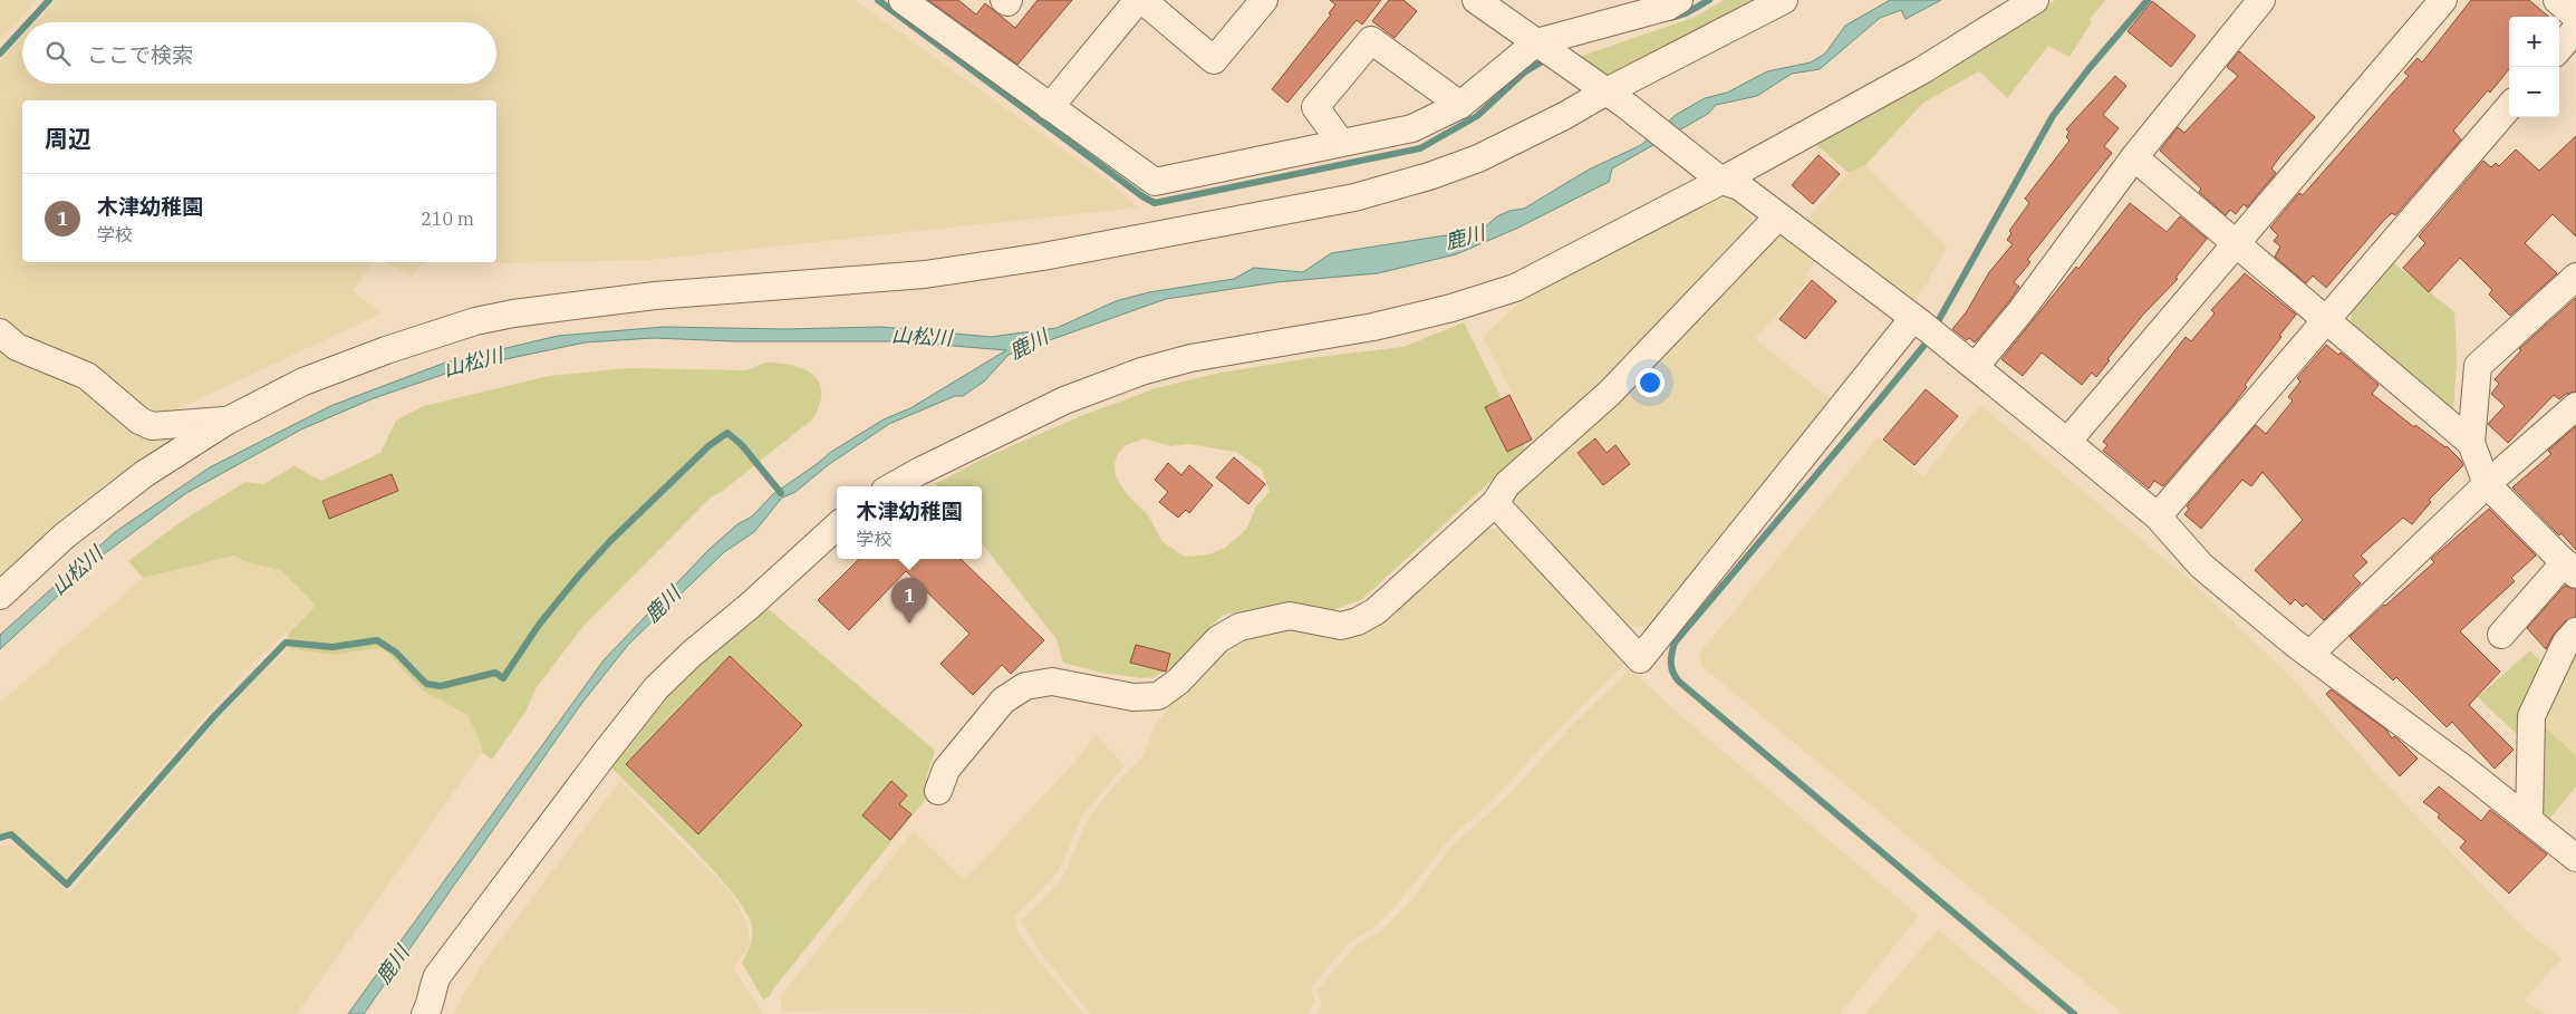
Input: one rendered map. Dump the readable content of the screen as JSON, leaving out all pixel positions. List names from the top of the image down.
{
  "water": ["鹿川", "山松川"],
  "page": {
    "map_buttons": ["+", "−"],
    "search": "ここで検索",
    "heading": "周辺",
    "list": [
      {
        "mark": "1",
        "name": "木津幼稚園",
        "note": "学校",
        "value": "210 m"
      }
    ],
    "popup": ["木津幼稚園", "学校"],
    "pins": "1"
  }
}
